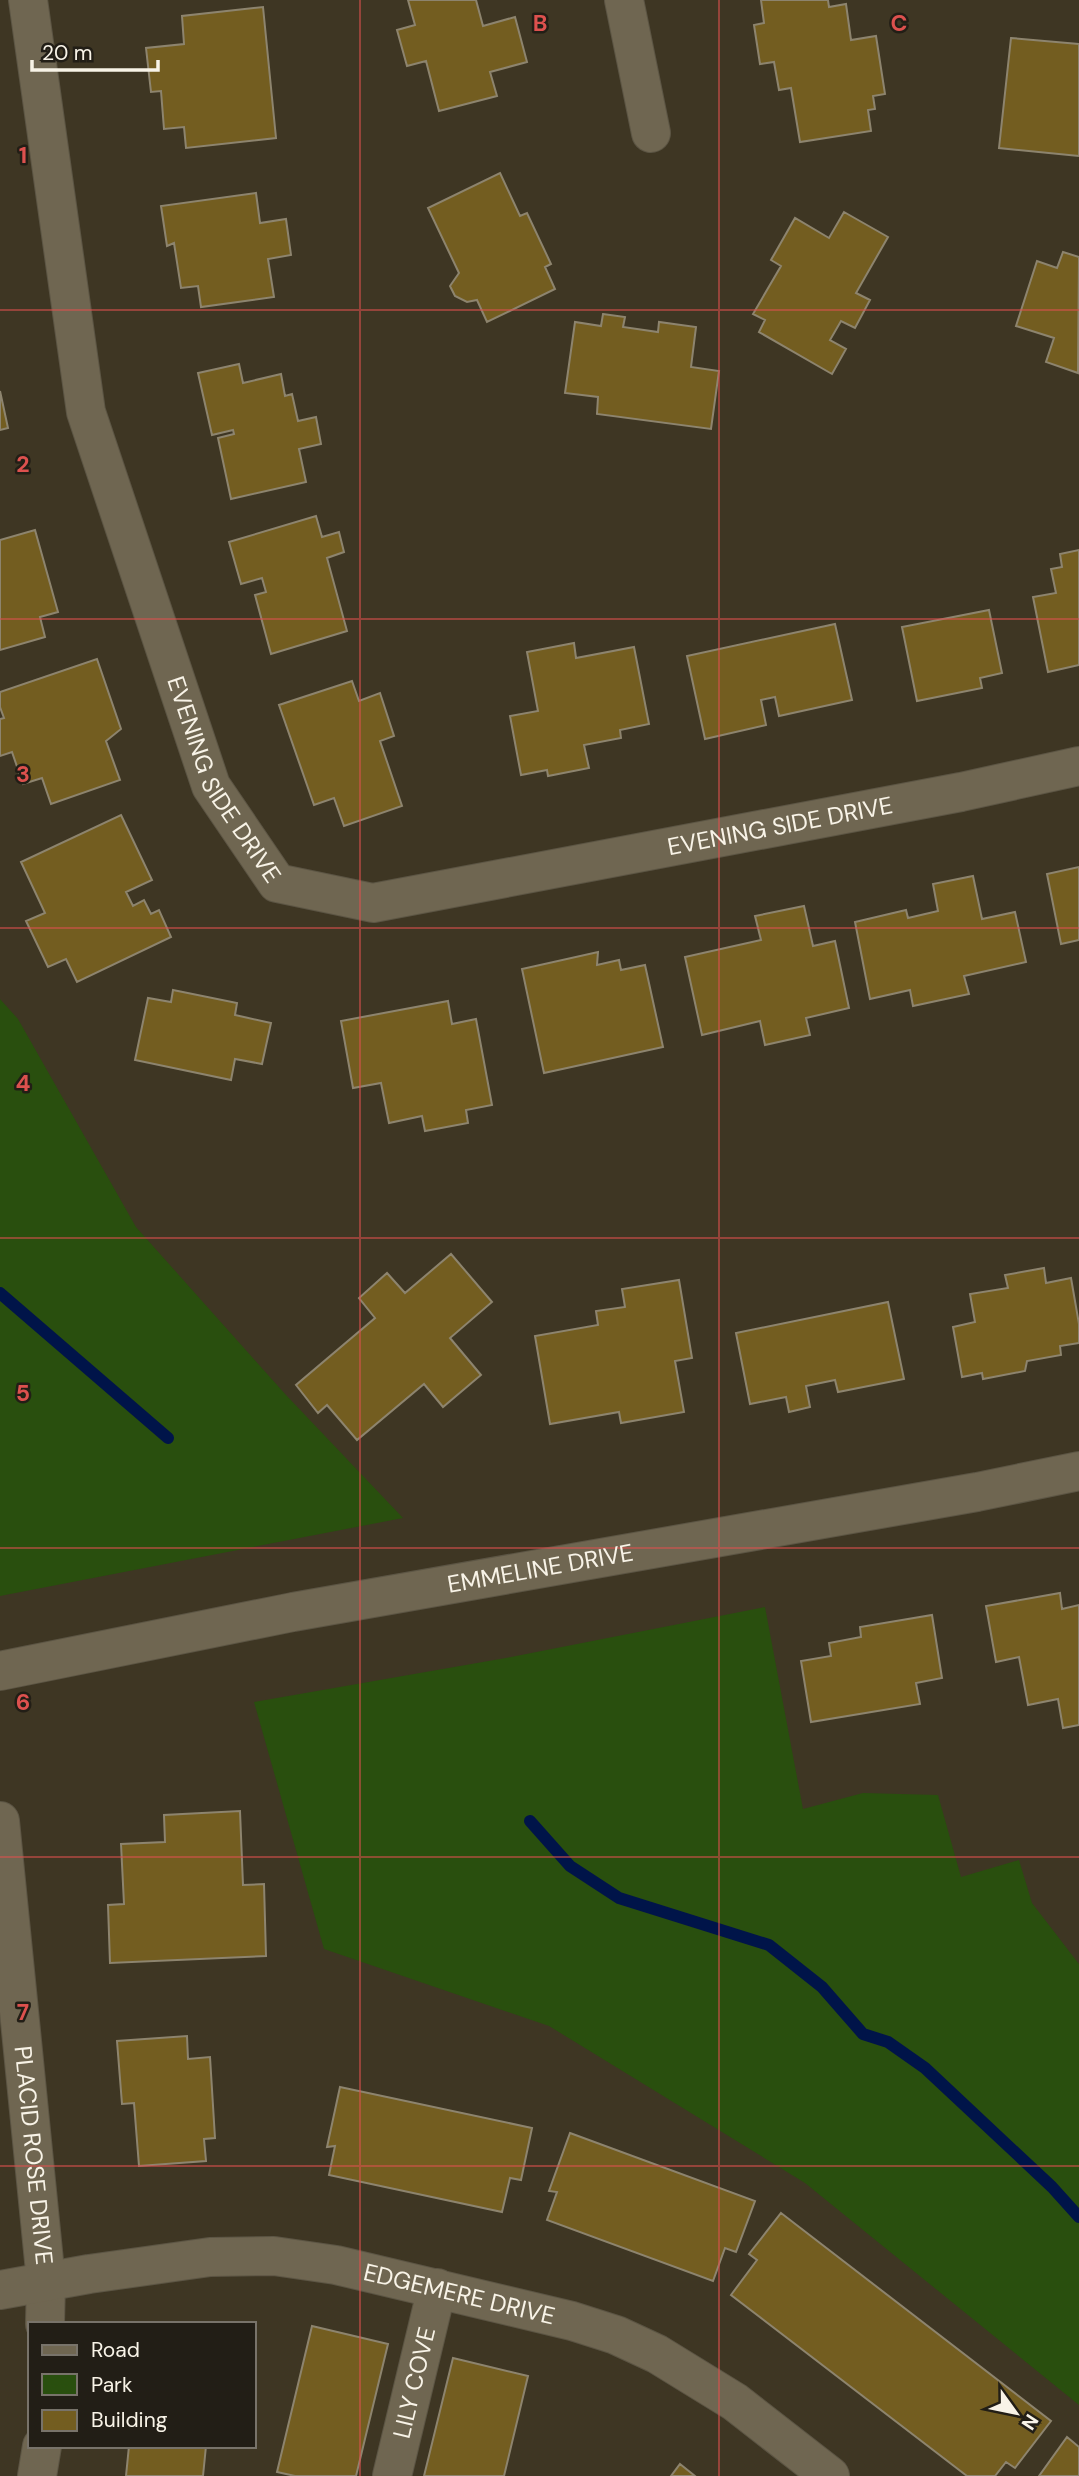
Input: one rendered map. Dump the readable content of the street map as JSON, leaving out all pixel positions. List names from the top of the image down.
{
  "streets": {
    "street": [
      "EVENING SIDE DRIVE",
      "EMMELINE DRIVE",
      "PLACID ROSE DRIVE",
      "EDGEMERE DRIVE",
      "LILY COVE"
    ]
  },
  "crossings": [
    ["PLACID ROSE DRIVE", "EDGEMERE DRIVE"],
    ["EDGEMERE DRIVE", "LILY COVE"]
  ],
  "legend": ["Road", "Park", "Building"],
  "scale_bar": "20 m",
  "north": "bottom right",
  "grid": {
    "columns": ["B", "C"],
    "rows": [
      "1",
      "2",
      "3",
      "4",
      "5",
      "6",
      "7"
    ]
  }
}
